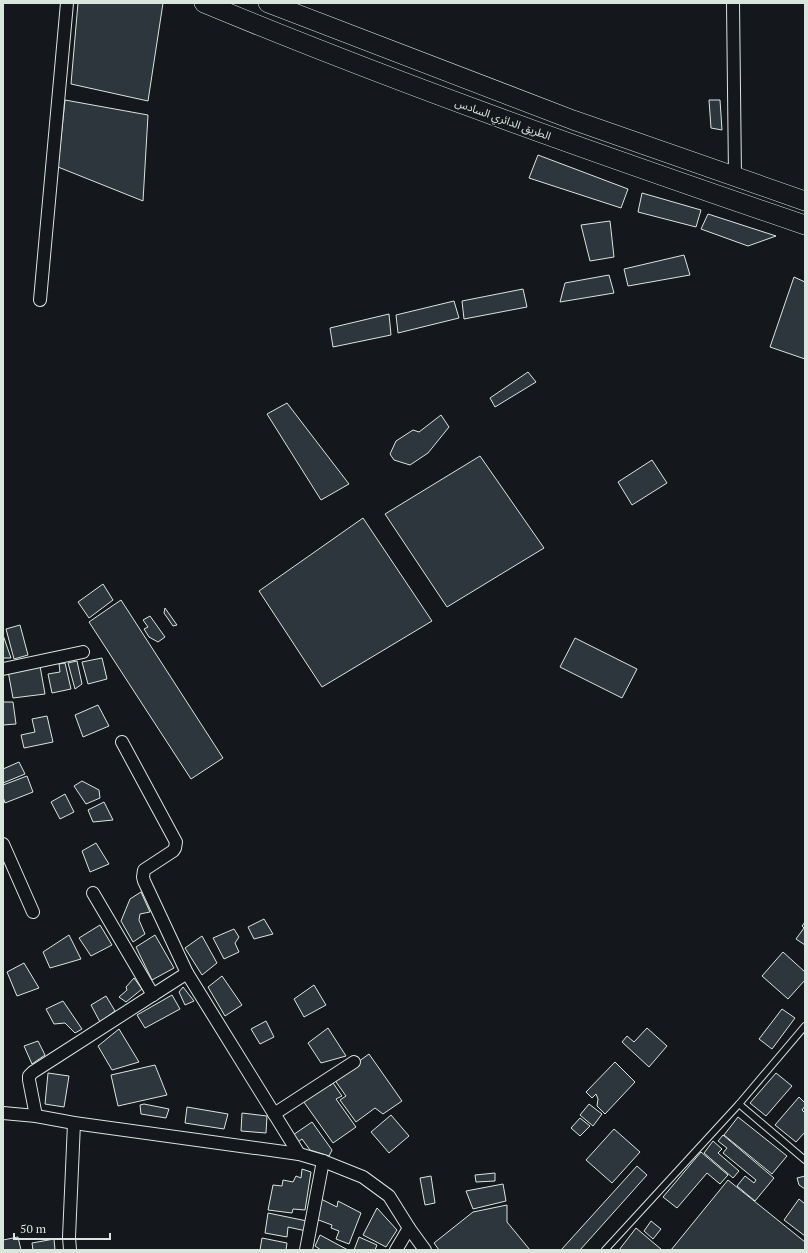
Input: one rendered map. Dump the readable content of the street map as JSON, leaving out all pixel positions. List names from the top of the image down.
{
  "streets": {
    "highway": ["الطريق الدائري السادس"]
  },
  "scale_bar": "50 m"
}
